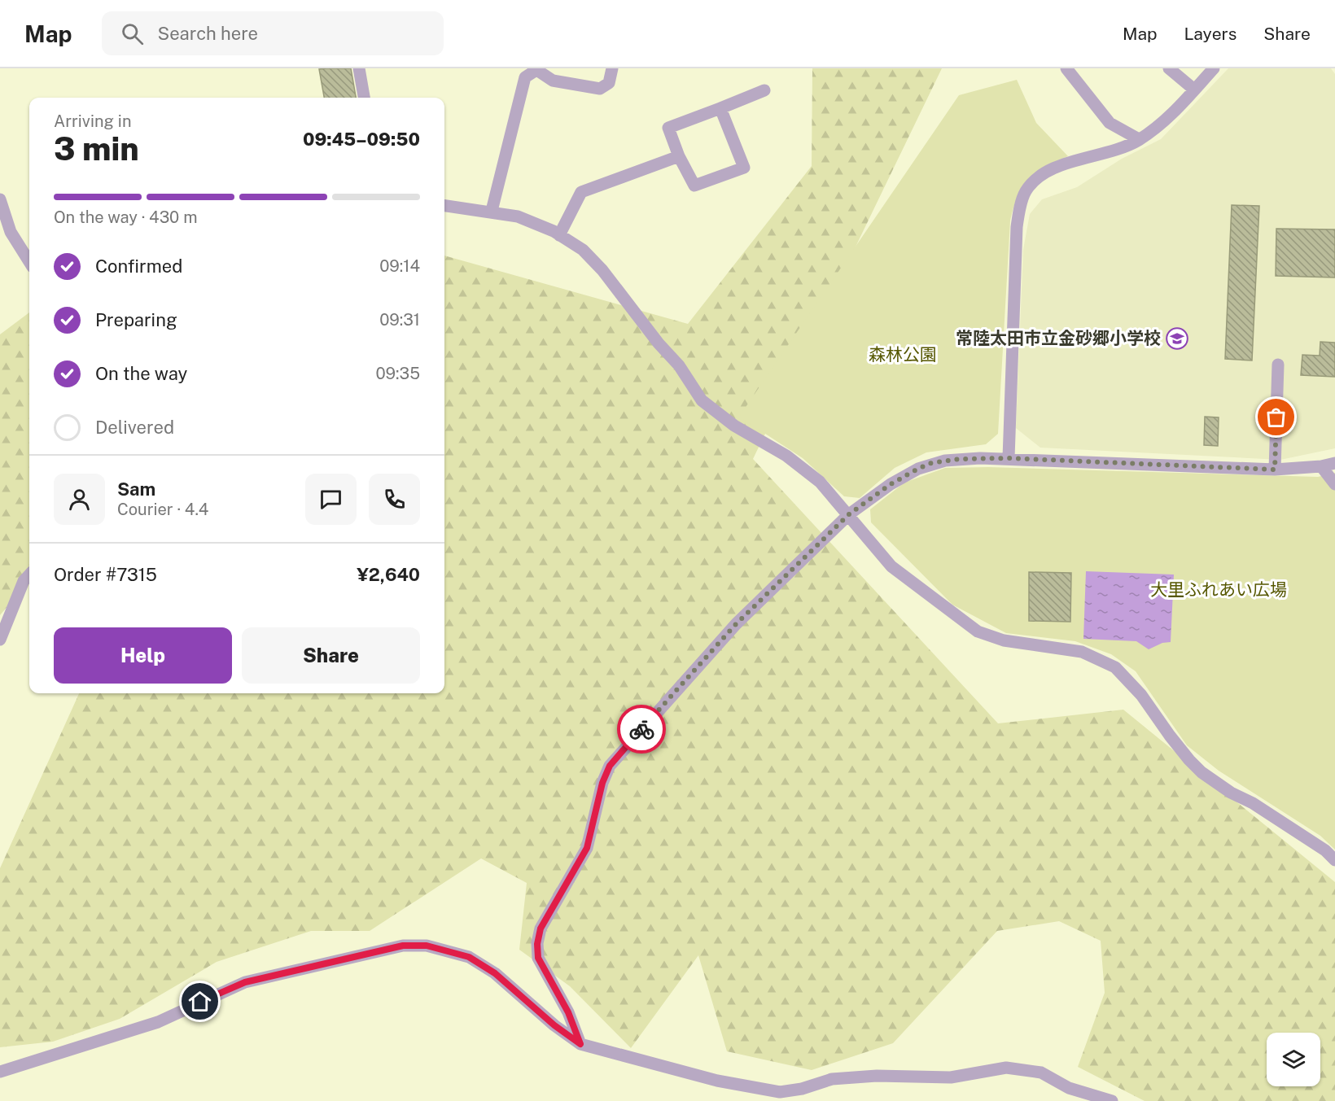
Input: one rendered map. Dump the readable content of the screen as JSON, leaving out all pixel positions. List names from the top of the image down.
{
  "parks": ["森林公園", "大里ふれあい広場"],
  "places": {
    "school or university": ["常陸太田市立金砂郷小学校"]
  },
  "page": {
    "header": "Map",
    "search": "Search here",
    "nav": ["Map", "Layers", "Share"],
    "heading": ["3 min", "Arriving in", "09:45–09:50"],
    "panel": [
      "Sam",
      "Courier · 4.4",
      "Order #7315",
      "¥2,640"
    ],
    "bar": "On the way · 430 m",
    "list": [
      ["Confirmed", "09:14"],
      ["Preparing", "09:31"],
      ["On the way", "09:35"],
      "Delivered"
    ],
    "buttons": ["Help", "Share"]
  }
}
